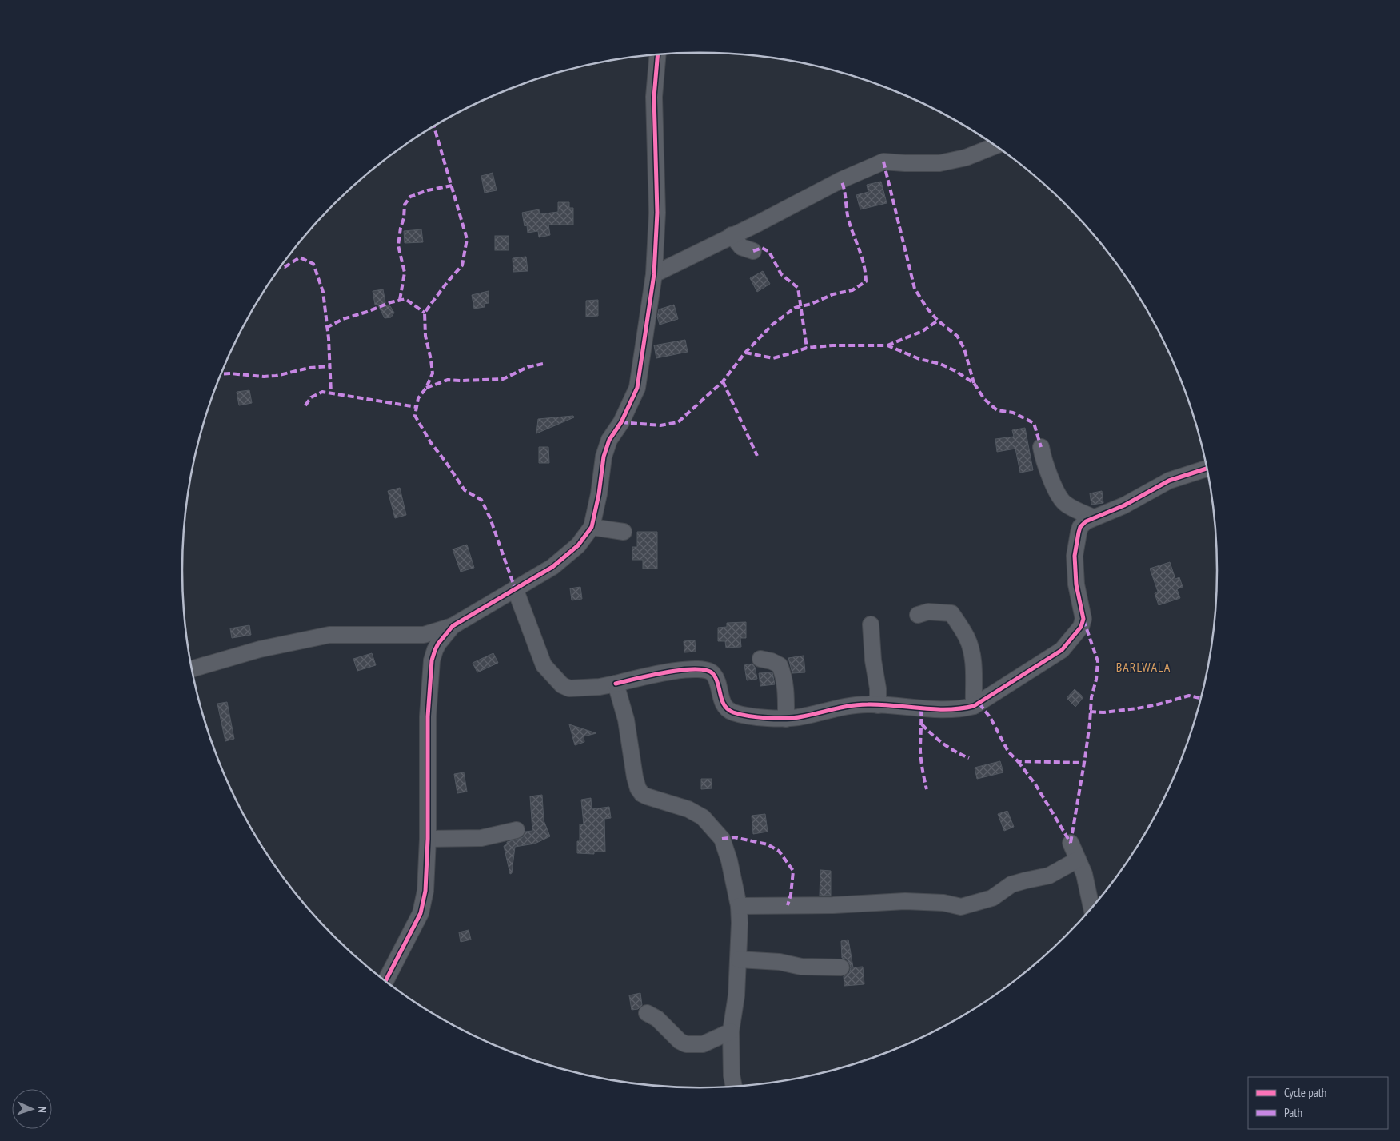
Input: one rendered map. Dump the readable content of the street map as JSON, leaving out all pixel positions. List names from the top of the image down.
{
  "districts": ["BARLWALA"],
  "legend": ["Cycle path", "Path"],
  "north": "right"
}
